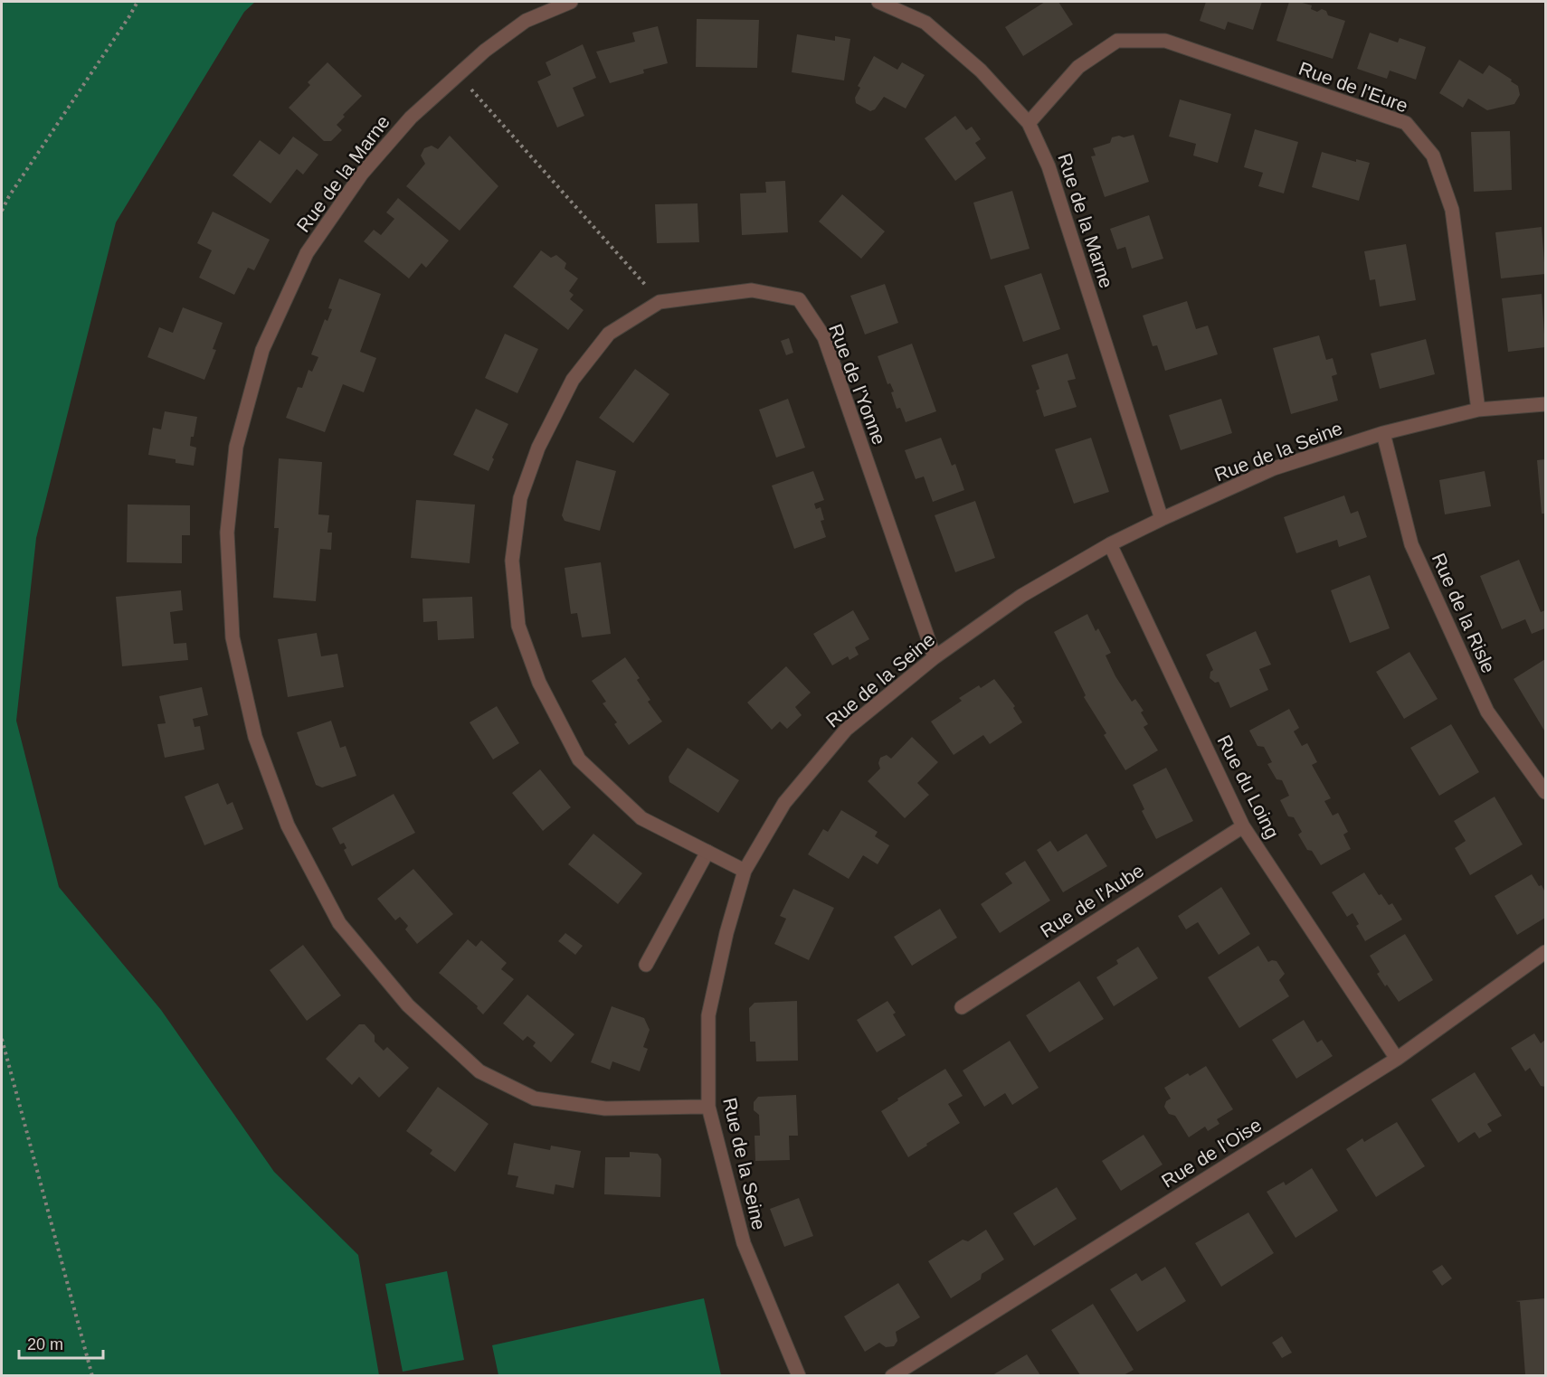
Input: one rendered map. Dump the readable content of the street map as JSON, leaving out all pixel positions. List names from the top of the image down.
{
  "streets": {
    "street": [
      "Rue de l'Eure",
      "Rue de la Marne",
      "Rue de l'Yonne",
      "Rue de la Seine",
      "Rue de la Risle",
      "Rue du Loing",
      "Rue de l'Aube",
      "Rue de l'Oise"
    ]
  },
  "crossings": [
    ["Rue de l'Eure", "Rue de la Marne"],
    ["Rue de l'Eure", "Rue de la Seine"],
    ["Rue de la Marne", "Rue de la Seine"],
    ["Rue de l'Yonne", "Rue de la Seine"],
    ["Rue de la Seine", "Rue de la Risle"],
    ["Rue de la Seine", "Rue du Loing"],
    ["Rue du Loing", "Rue de l'Aube"],
    ["Rue du Loing", "Rue de l'Oise"]
  ],
  "scale_bar": "20 m"
}
